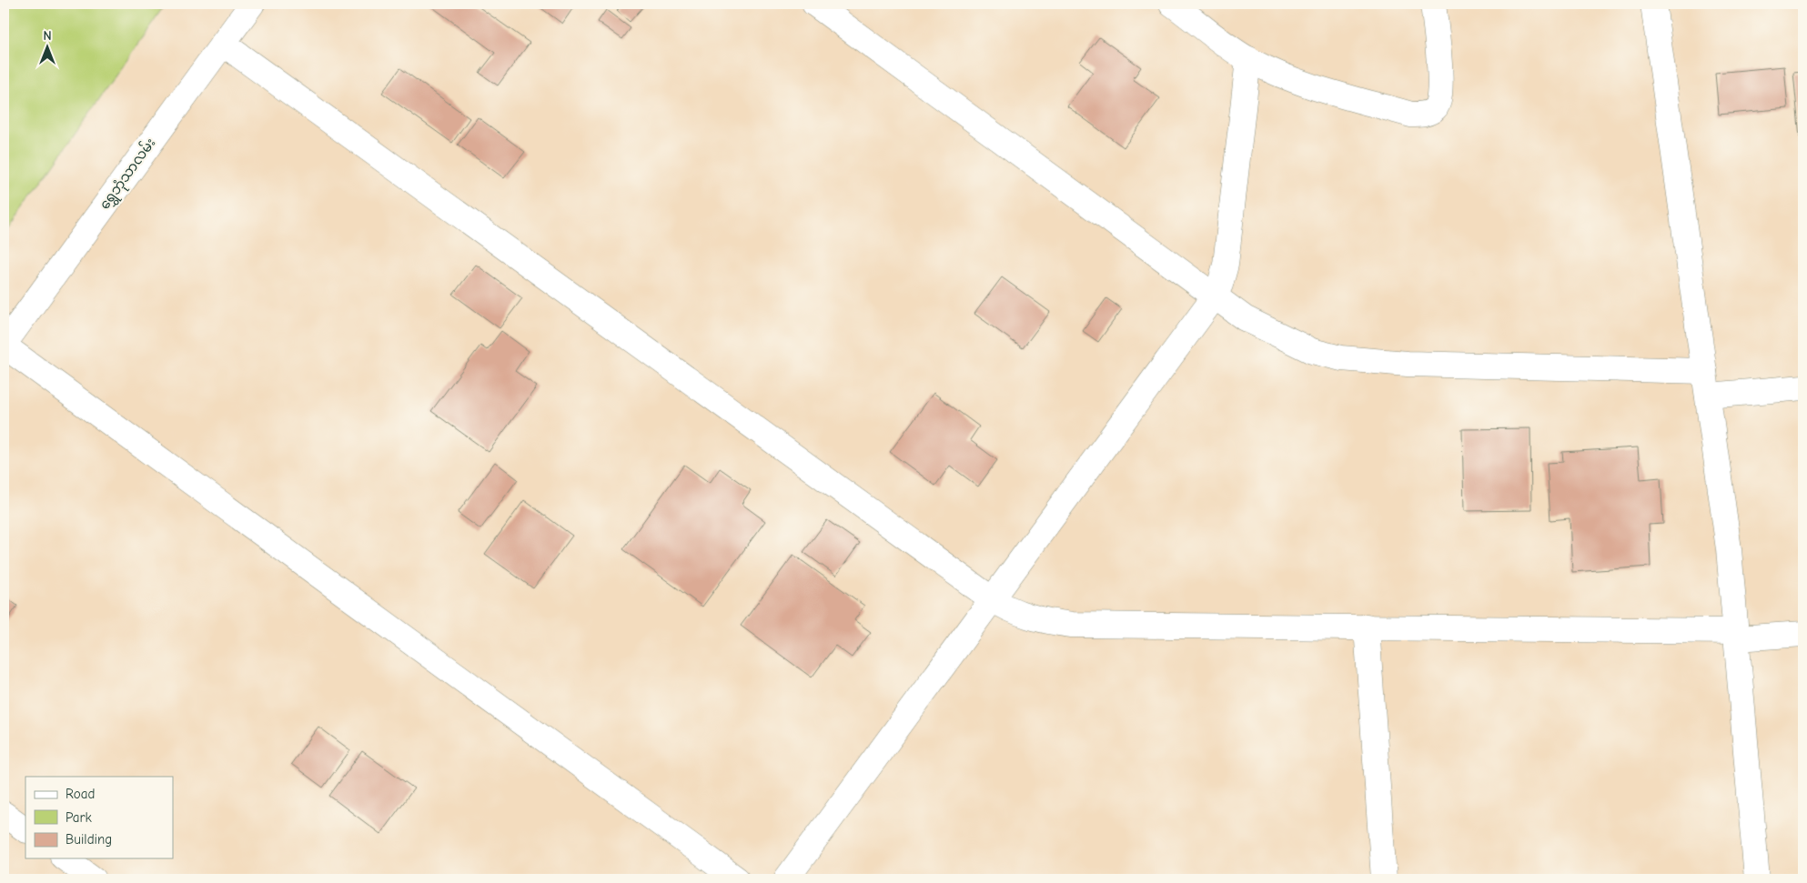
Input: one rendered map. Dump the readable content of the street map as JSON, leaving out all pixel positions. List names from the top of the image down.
{
  "streets": {
    "street": ["ရွှေဘုံသာလမ်း"]
  },
  "legend": ["Road", "Park", "Building"],
  "north": "top"
}
